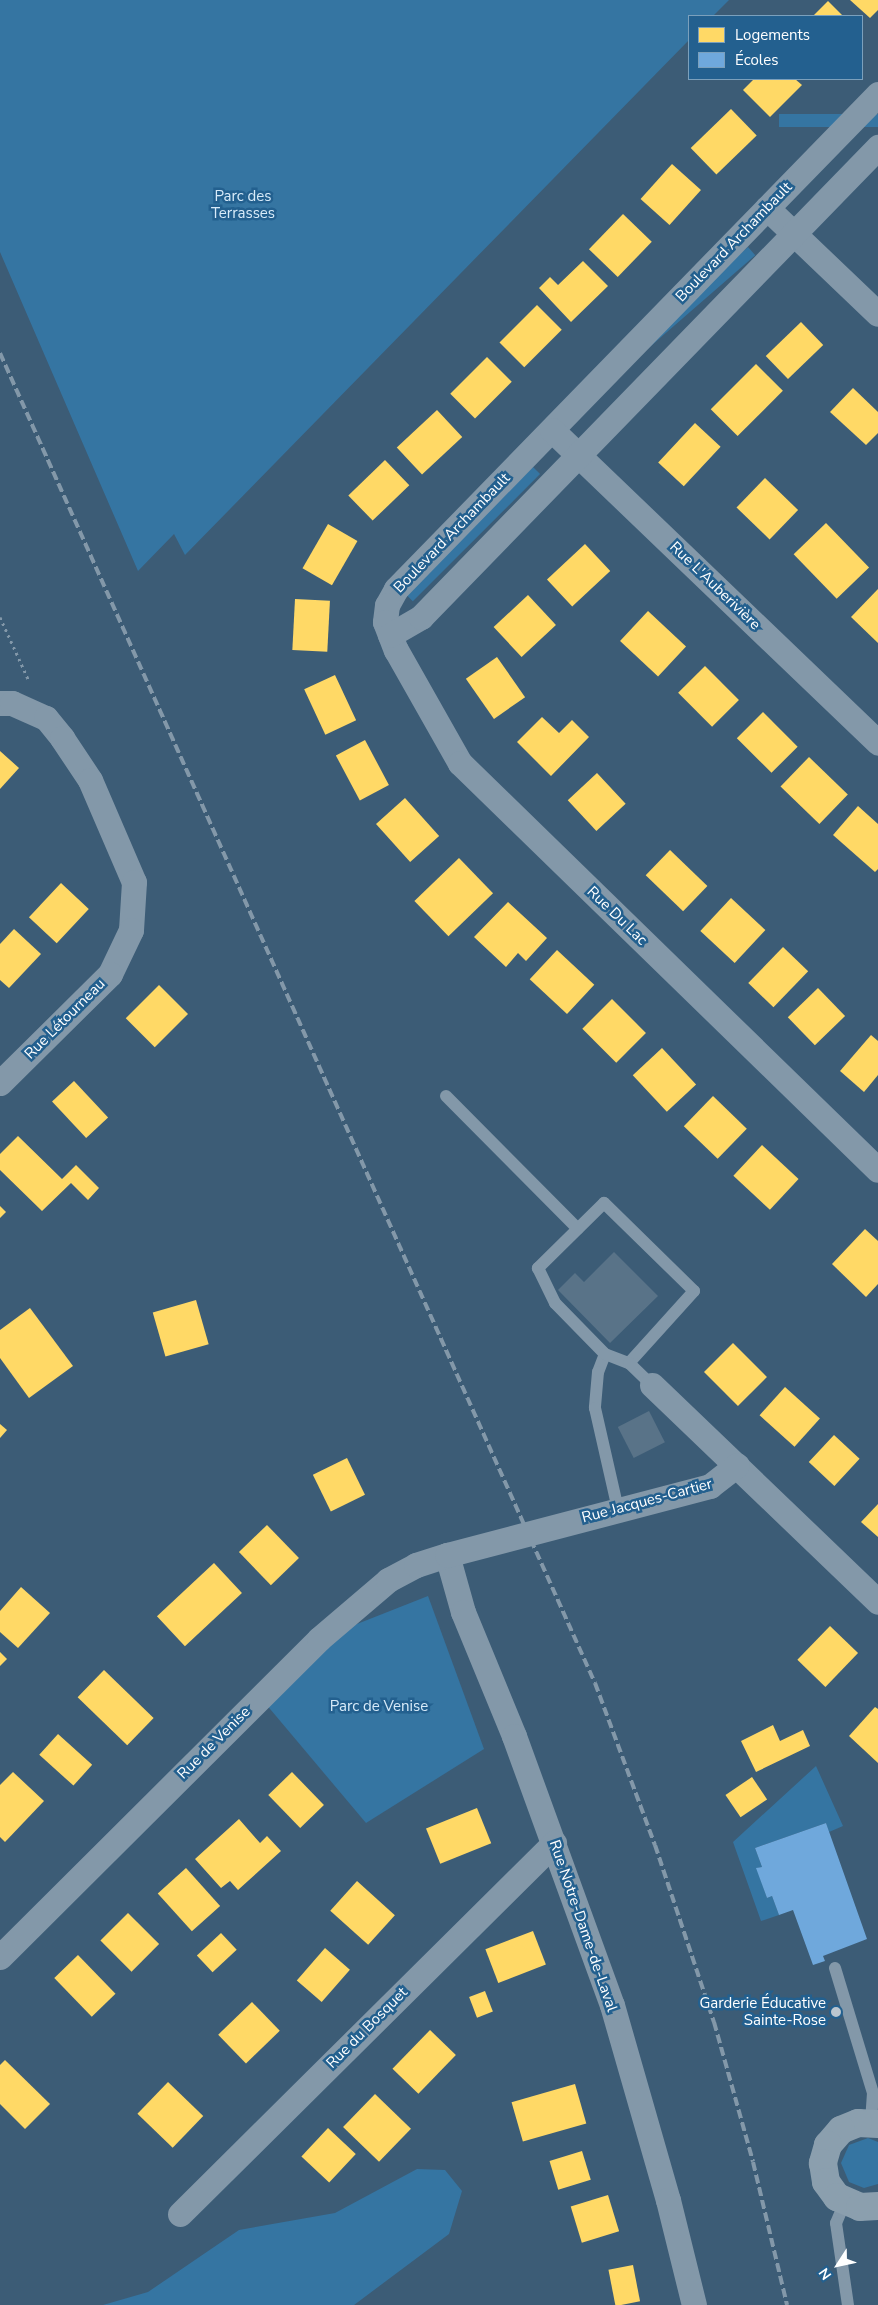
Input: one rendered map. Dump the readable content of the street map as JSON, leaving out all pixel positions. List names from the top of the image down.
{
  "streets": {
    "street": [
      "Boulevard Archambault",
      "Rue L'Auberivière",
      "Rue Du Lac",
      "Rue Létourneau",
      "Rue Jacques-Cartier",
      "Rue de Venise",
      "Rue Notre-Dame-de-Laval",
      "Rue du Bosquet"
    ]
  },
  "crossings": [
    ["Boulevard Archambault", "Rue L'Auberivière"],
    ["Boulevard Archambault", "Rue Du Lac"],
    ["Rue Jacques-Cartier", "Rue de Venise"],
    ["Rue Jacques-Cartier", "Rue Notre-Dame-de-Laval"],
    ["Rue de Venise", "Rue Notre-Dame-de-Laval"],
    ["Rue Notre-Dame-de-Laval", "Rue du Bosquet"]
  ],
  "parks": ["Parc des Terrasses", "Parc de Venise"],
  "places": ["Garderie Éducative Sainte-Rose"],
  "legend": ["Logements", "Écoles"],
  "north": "bottom left"
}
